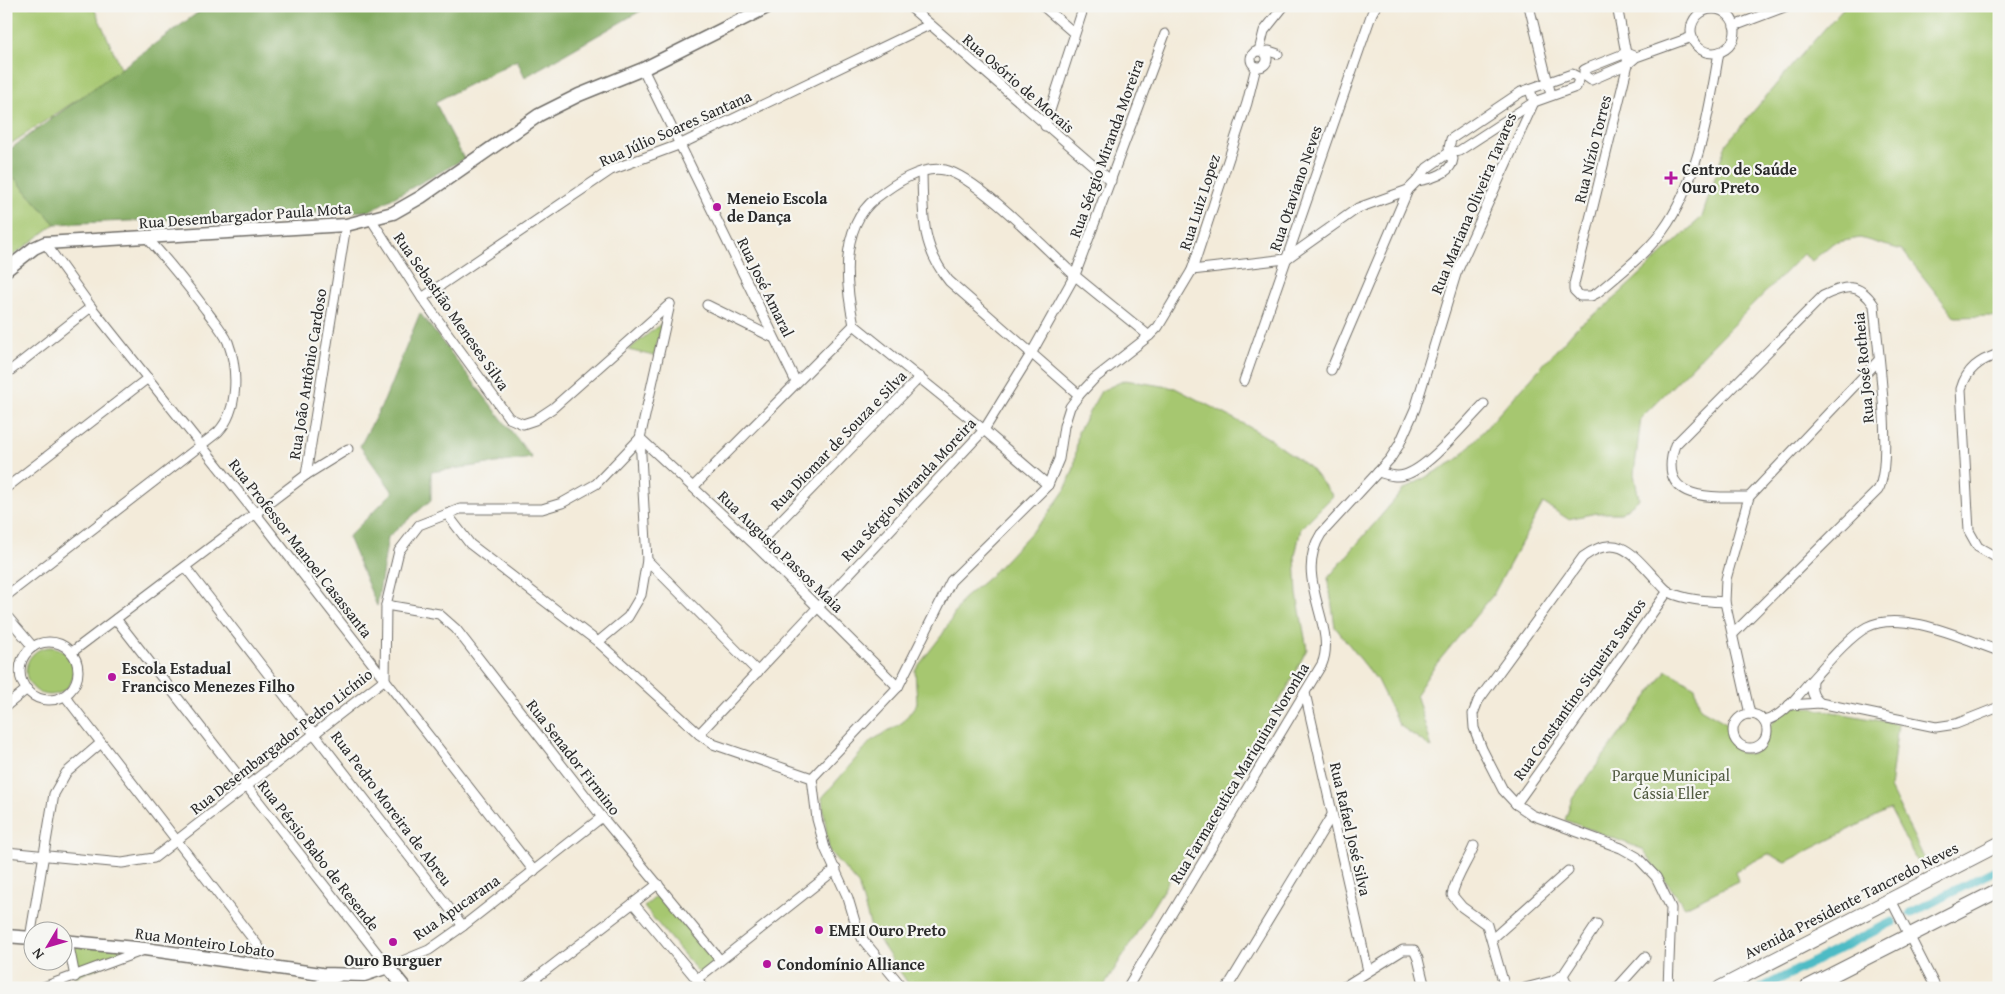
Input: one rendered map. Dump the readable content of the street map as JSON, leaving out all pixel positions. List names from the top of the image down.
{
  "streets": {
    "main road": ["Avenida Presidente Tancredo Neves"],
    "street": [
      "Rua Osório de Morais",
      "Rua Júlio Soares Santana",
      "Rua Sérgio Miranda Moreira",
      "Rua Nízio Torres",
      "Rua Otaviano Neves",
      "Rua Luiz Lopez",
      "Rua Mariana Oliveira Tavares",
      "Rua Desembargador Paula Mota",
      "Rua José Amaral",
      "Rua Sebastião Meneses Silva",
      "Rua José Rotheia",
      "Rua João Antônio Cardoso",
      "Rua Diomar de Souza e Silva",
      "Rua Professor Manoel Casassanta",
      "Rua Augusto Passos Maia",
      "Rua Constantino Siqueira Santos",
      "Rua Desembargador Pedro Licínio",
      "Rua Senador Firmino",
      "Rua Farmaceutica Mariquina Noronha",
      "Rua Pedro Moreira de Abreu",
      "Rua Rafael José Silva",
      "Rua Pérsio Babo de Resende",
      "Rua Apucarana",
      "Rua Monteiro Lobato"
    ]
  },
  "crossings": [
    ["Rua Osório de Morais", "Rua Júlio Soares Santana"],
    ["Rua Osório de Morais", "Rua Sérgio Miranda Moreira"],
    ["Rua Júlio Soares Santana", "Rua José Amaral"],
    ["Rua Júlio Soares Santana", "Rua Sebastião Meneses Silva"],
    ["Rua Sérgio Miranda Moreira", "Rua Augusto Passos Maia"],
    ["Rua Mariana Oliveira Tavares", "Rua Farmaceutica Mariquina Noronha"],
    ["Rua Desembargador Paula Mota", "Rua José Amaral"],
    ["Rua Desembargador Paula Mota", "Rua Sebastião Meneses Silva"],
    ["Rua Desembargador Paula Mota", "Rua João Antônio Cardoso"],
    ["Rua Desembargador Paula Mota", "Rua Professor Manoel Casassanta"],
    ["Rua Sebastião Meneses Silva", "Rua Augusto Passos Maia"],
    ["Rua Sebastião Meneses Silva", "Rua Desembargador Pedro Licínio"],
    ["Rua João Antônio Cardoso", "Rua Professor Manoel Casassanta"],
    ["Rua João Antônio Cardoso", "Rua Pedro Moreira de Abreu"],
    ["Rua João Antônio Cardoso", "Rua Pérsio Babo de Resende"],
    ["Rua Diomar de Souza e Silva", "Rua Augusto Passos Maia"],
    ["Rua Professor Manoel Casassanta", "Rua Desembargador Pedro Licínio"],
    ["Rua Professor Manoel Casassanta", "Rua Apucarana"],
    ["Rua Augusto Passos Maia", "Rua Desembargador Pedro Licínio"],
    ["Rua Desembargador Pedro Licínio", "Rua Senador Firmino"],
    ["Rua Desembargador Pedro Licínio", "Rua Pedro Moreira de Abreu"],
    ["Rua Desembargador Pedro Licínio", "Rua Pérsio Babo de Resende"],
    ["Rua Senador Firmino", "Rua Apucarana"],
    ["Rua Farmaceutica Mariquina Noronha", "Rua Rafael José Silva"],
    ["Rua Pedro Moreira de Abreu", "Rua Apucarana"],
    ["Rua Pérsio Babo de Resende", "Rua Apucarana"],
    ["Rua Apucarana", "Rua Monteiro Lobato"]
  ],
  "parks": ["Parque Municipal Cássia Eller"],
  "places": {
    "health": ["Centro de Saúde Ouro Preto"],
    "other": [
      "Meneio Escola de Dança",
      "Escola Estadual Francisco Menezes Filho",
      "EMEI Ouro Preto",
      "Ouro Burguer",
      "Condomínio Alliance"
    ]
  },
  "north": "bottom left"
}
